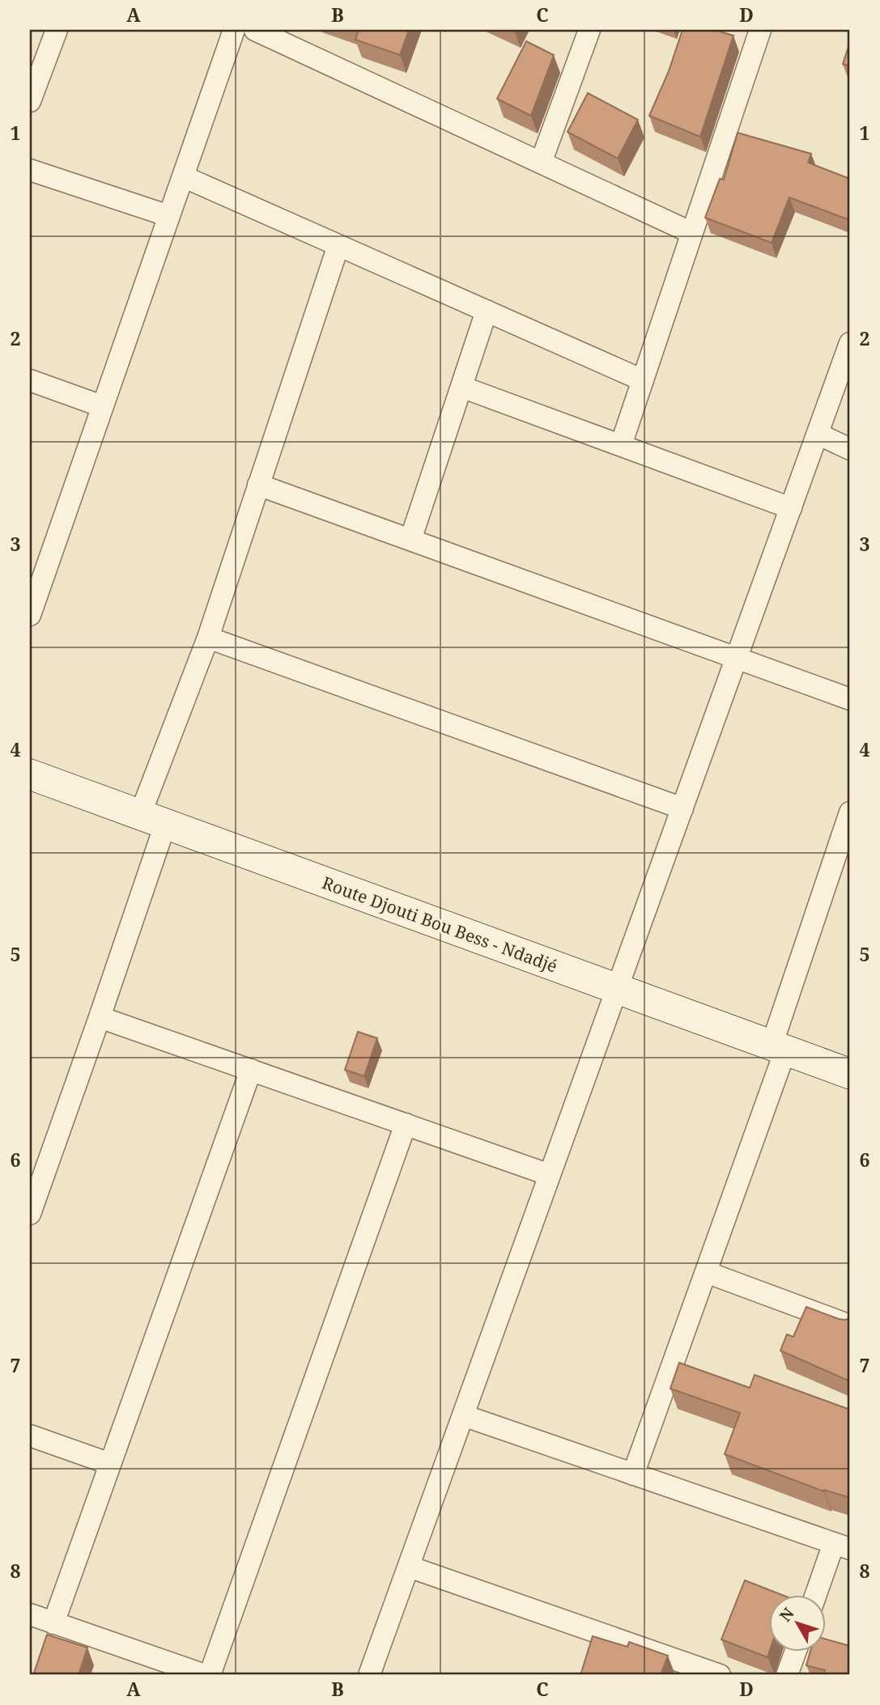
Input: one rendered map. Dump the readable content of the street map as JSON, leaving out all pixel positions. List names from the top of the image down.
{
  "streets": {
    "main road": ["Route Djouti Bou Bess - Ndadjé"]
  },
  "north": "top left",
  "grid": {
    "columns": [
      "A",
      "B",
      "C",
      "D"
    ],
    "rows": [
      "1",
      "2",
      "3",
      "4",
      "5",
      "6",
      "7",
      "8"
    ]
  }
}
